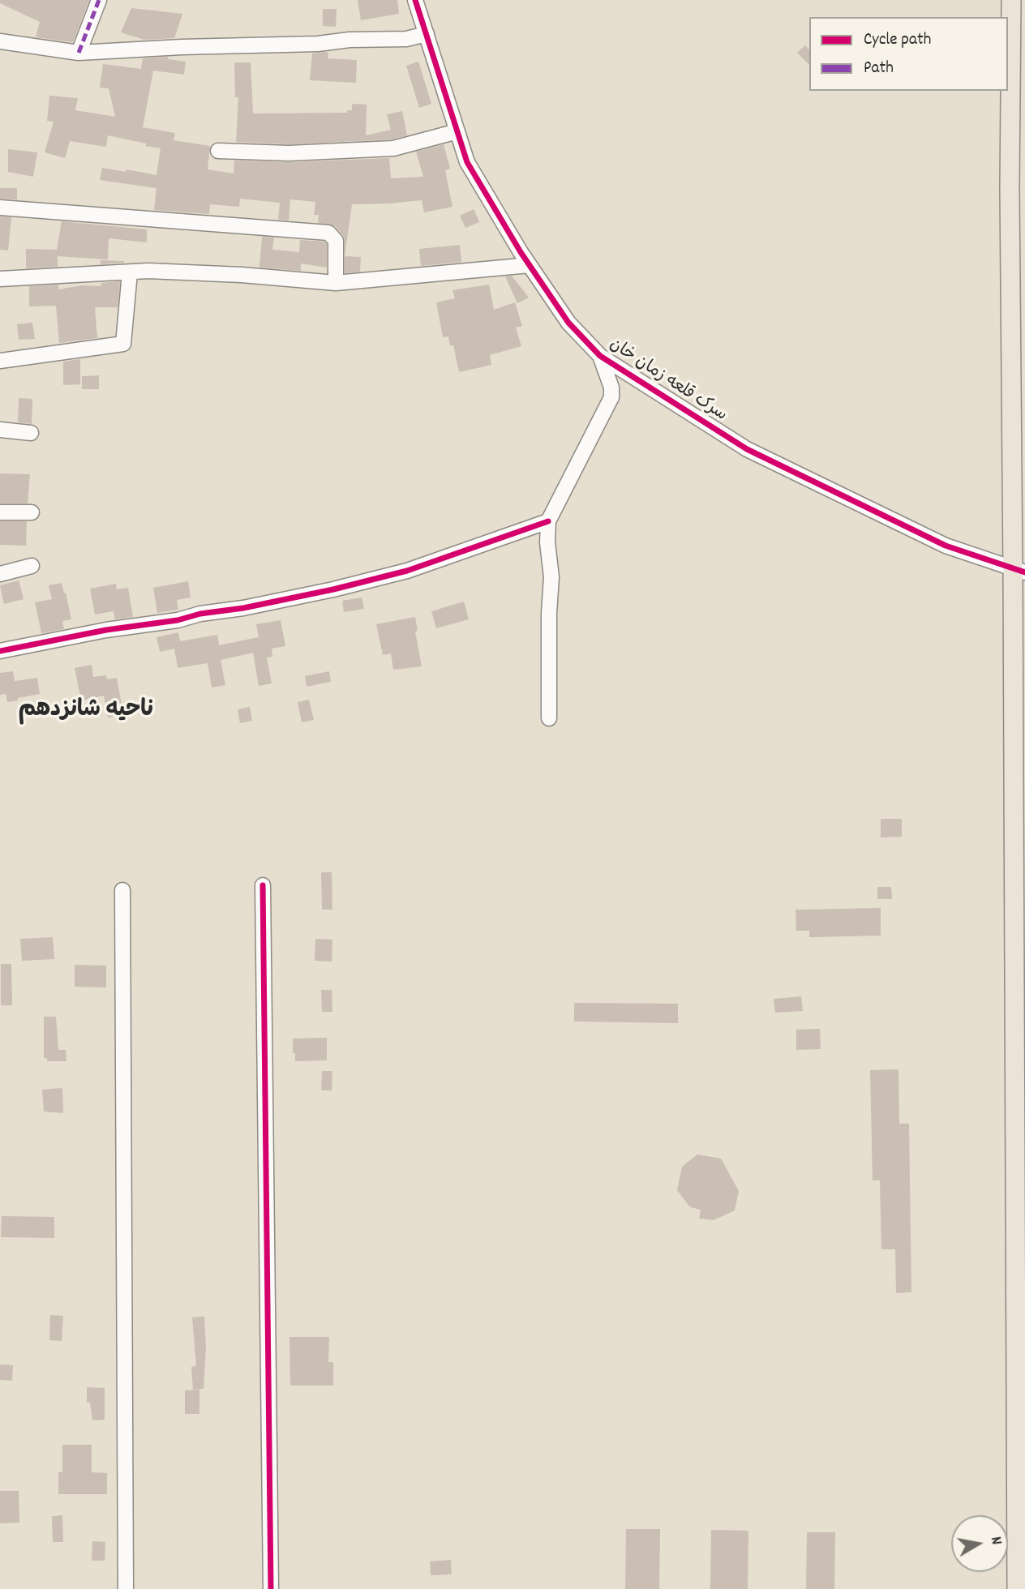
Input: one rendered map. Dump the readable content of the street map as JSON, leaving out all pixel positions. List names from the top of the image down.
{
  "streets": {
    "street": ["سرک قلعه زمان خان"]
  },
  "districts": ["ناحیه شانزدهم"],
  "legend": ["Cycle path", "Path"],
  "north": "right"
}
